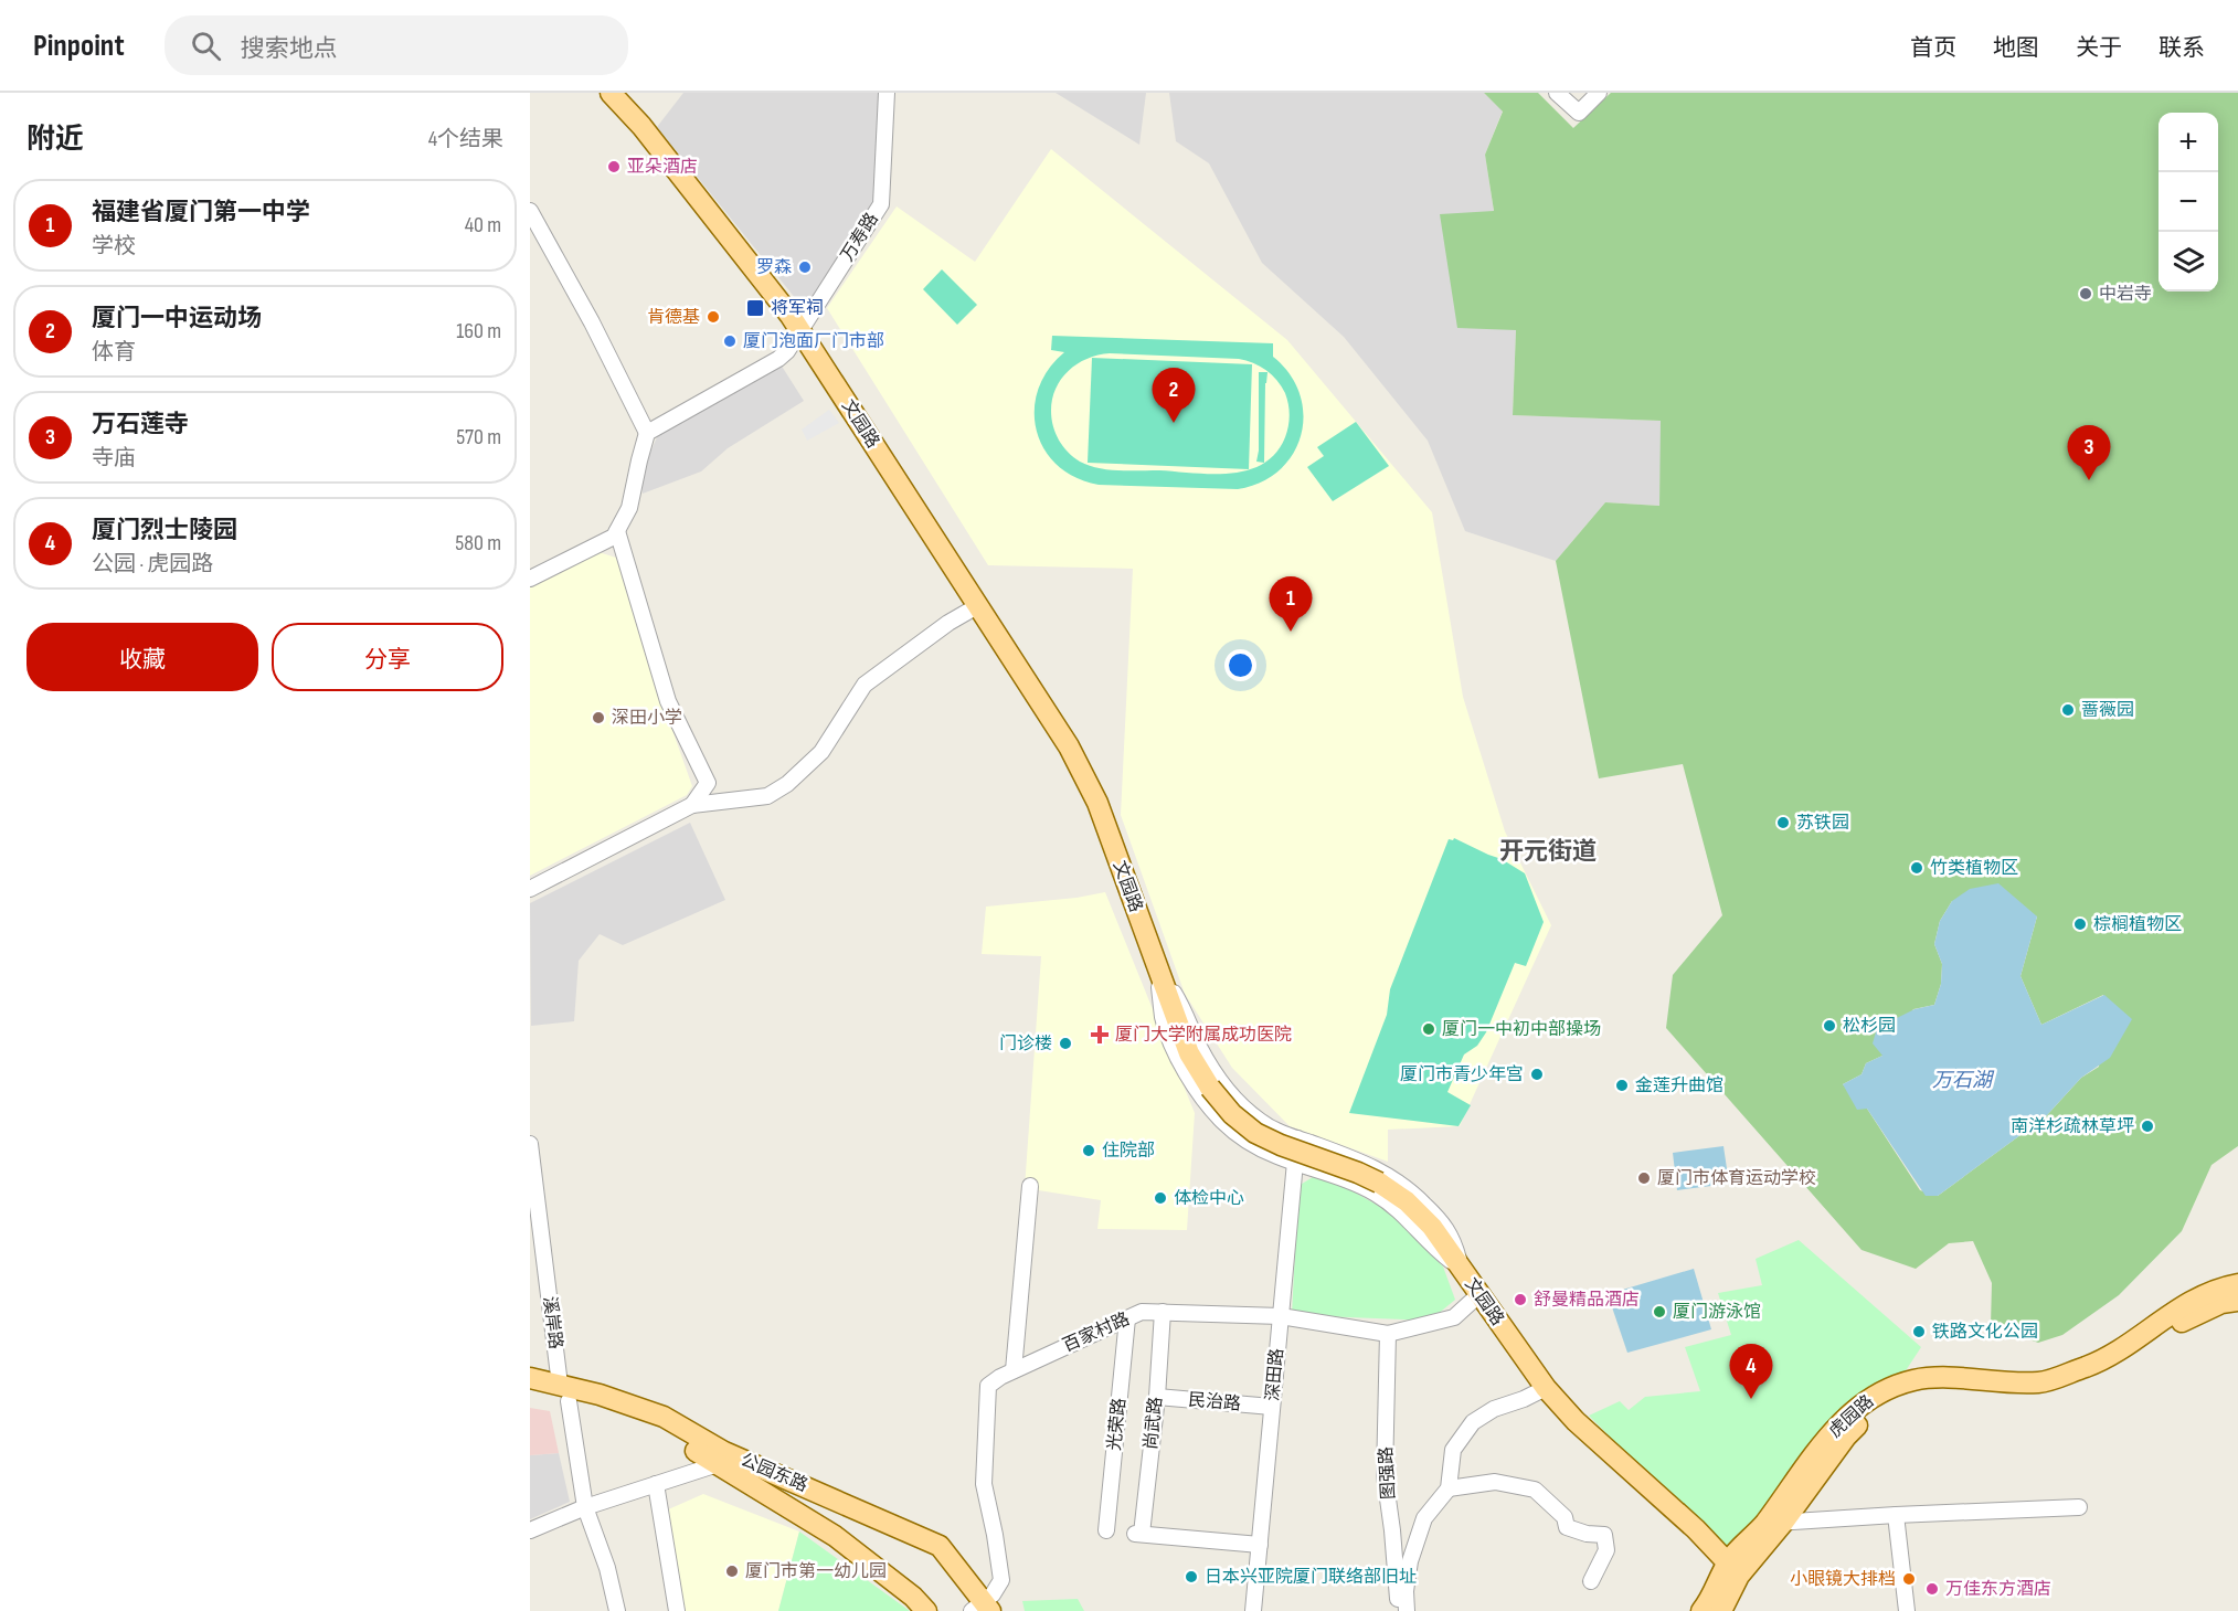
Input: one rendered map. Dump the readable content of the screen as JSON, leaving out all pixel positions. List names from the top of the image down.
{
  "streets": {
    "main road": ["文园路", "虎园路", "公园东路"],
    "street": [
      "万寿路",
      "溪岸路",
      "百家村路",
      "深田路",
      "民治路",
      "尚武路",
      "光荣路",
      "图强路"
    ]
  },
  "crossings": [
    ["万寿路", "文园路"],
    ["文园路", "百家村路"],
    ["文园路", "虎园路"],
    ["溪岸路", "公园东路"],
    ["百家村路", "深田路"],
    ["百家村路", "尚武路"],
    ["百家村路", "光荣路"],
    ["百家村路", "公园东路"],
    ["百家村路", "图强路"],
    ["深田路", "民治路"],
    ["深田路", "尚武路"],
    ["民治路", "尚武路"]
  ],
  "districts": ["开元街道"],
  "water": ["万石湖"],
  "places": {
    "other": [
      "亚朵酒店",
      "罗森",
      "中岩寺",
      "肯德基",
      "厦门泡面厂门市部",
      "蔷薇园",
      "深田小学",
      "苏铁园",
      "竹类植物区",
      "棕榈植物区",
      "松杉园",
      "厦门一中初中部操场",
      "门诊楼",
      "厦门市青少年宫",
      "金莲升曲馆",
      "南洋杉疏林草坪",
      "住院部",
      "厦门市体育运动学校",
      "体检中心",
      "舒曼精品酒店",
      "厦门游泳馆",
      "铁路文化公园",
      "厦门市第一幼儿园",
      "日本兴亚院厦门联络部旧址",
      "小眼镜大排档",
      "万佳东方酒店"
    ],
    "transit": ["将军祠"],
    "health": ["厦门大学附属成功医院"]
  },
  "page": {
    "header": "Pinpoint",
    "search": "搜索地点",
    "nav": [
      "首页",
      "地图",
      "关于",
      "联系"
    ],
    "heading": ["附近", "4个结果"],
    "map_buttons": ["+", "−"],
    "list": [
      {
        "mark": "1",
        "name": "福建省厦门第一中学",
        "note": "学校",
        "value": "40 m"
      },
      {
        "mark": "2",
        "name": "厦门一中运动场",
        "note": "体育",
        "value": "160 m"
      },
      {
        "mark": "3",
        "name": "万石莲寺",
        "note": "寺庙",
        "value": "570 m"
      },
      {
        "mark": "4",
        "name": "厦门烈士陵园",
        "note": "公园 · 虎园路",
        "value": "580 m"
      }
    ],
    "pins": [
      "2",
      "3",
      "1",
      "4"
    ],
    "buttons": ["收藏", "分享"]
  }
}
